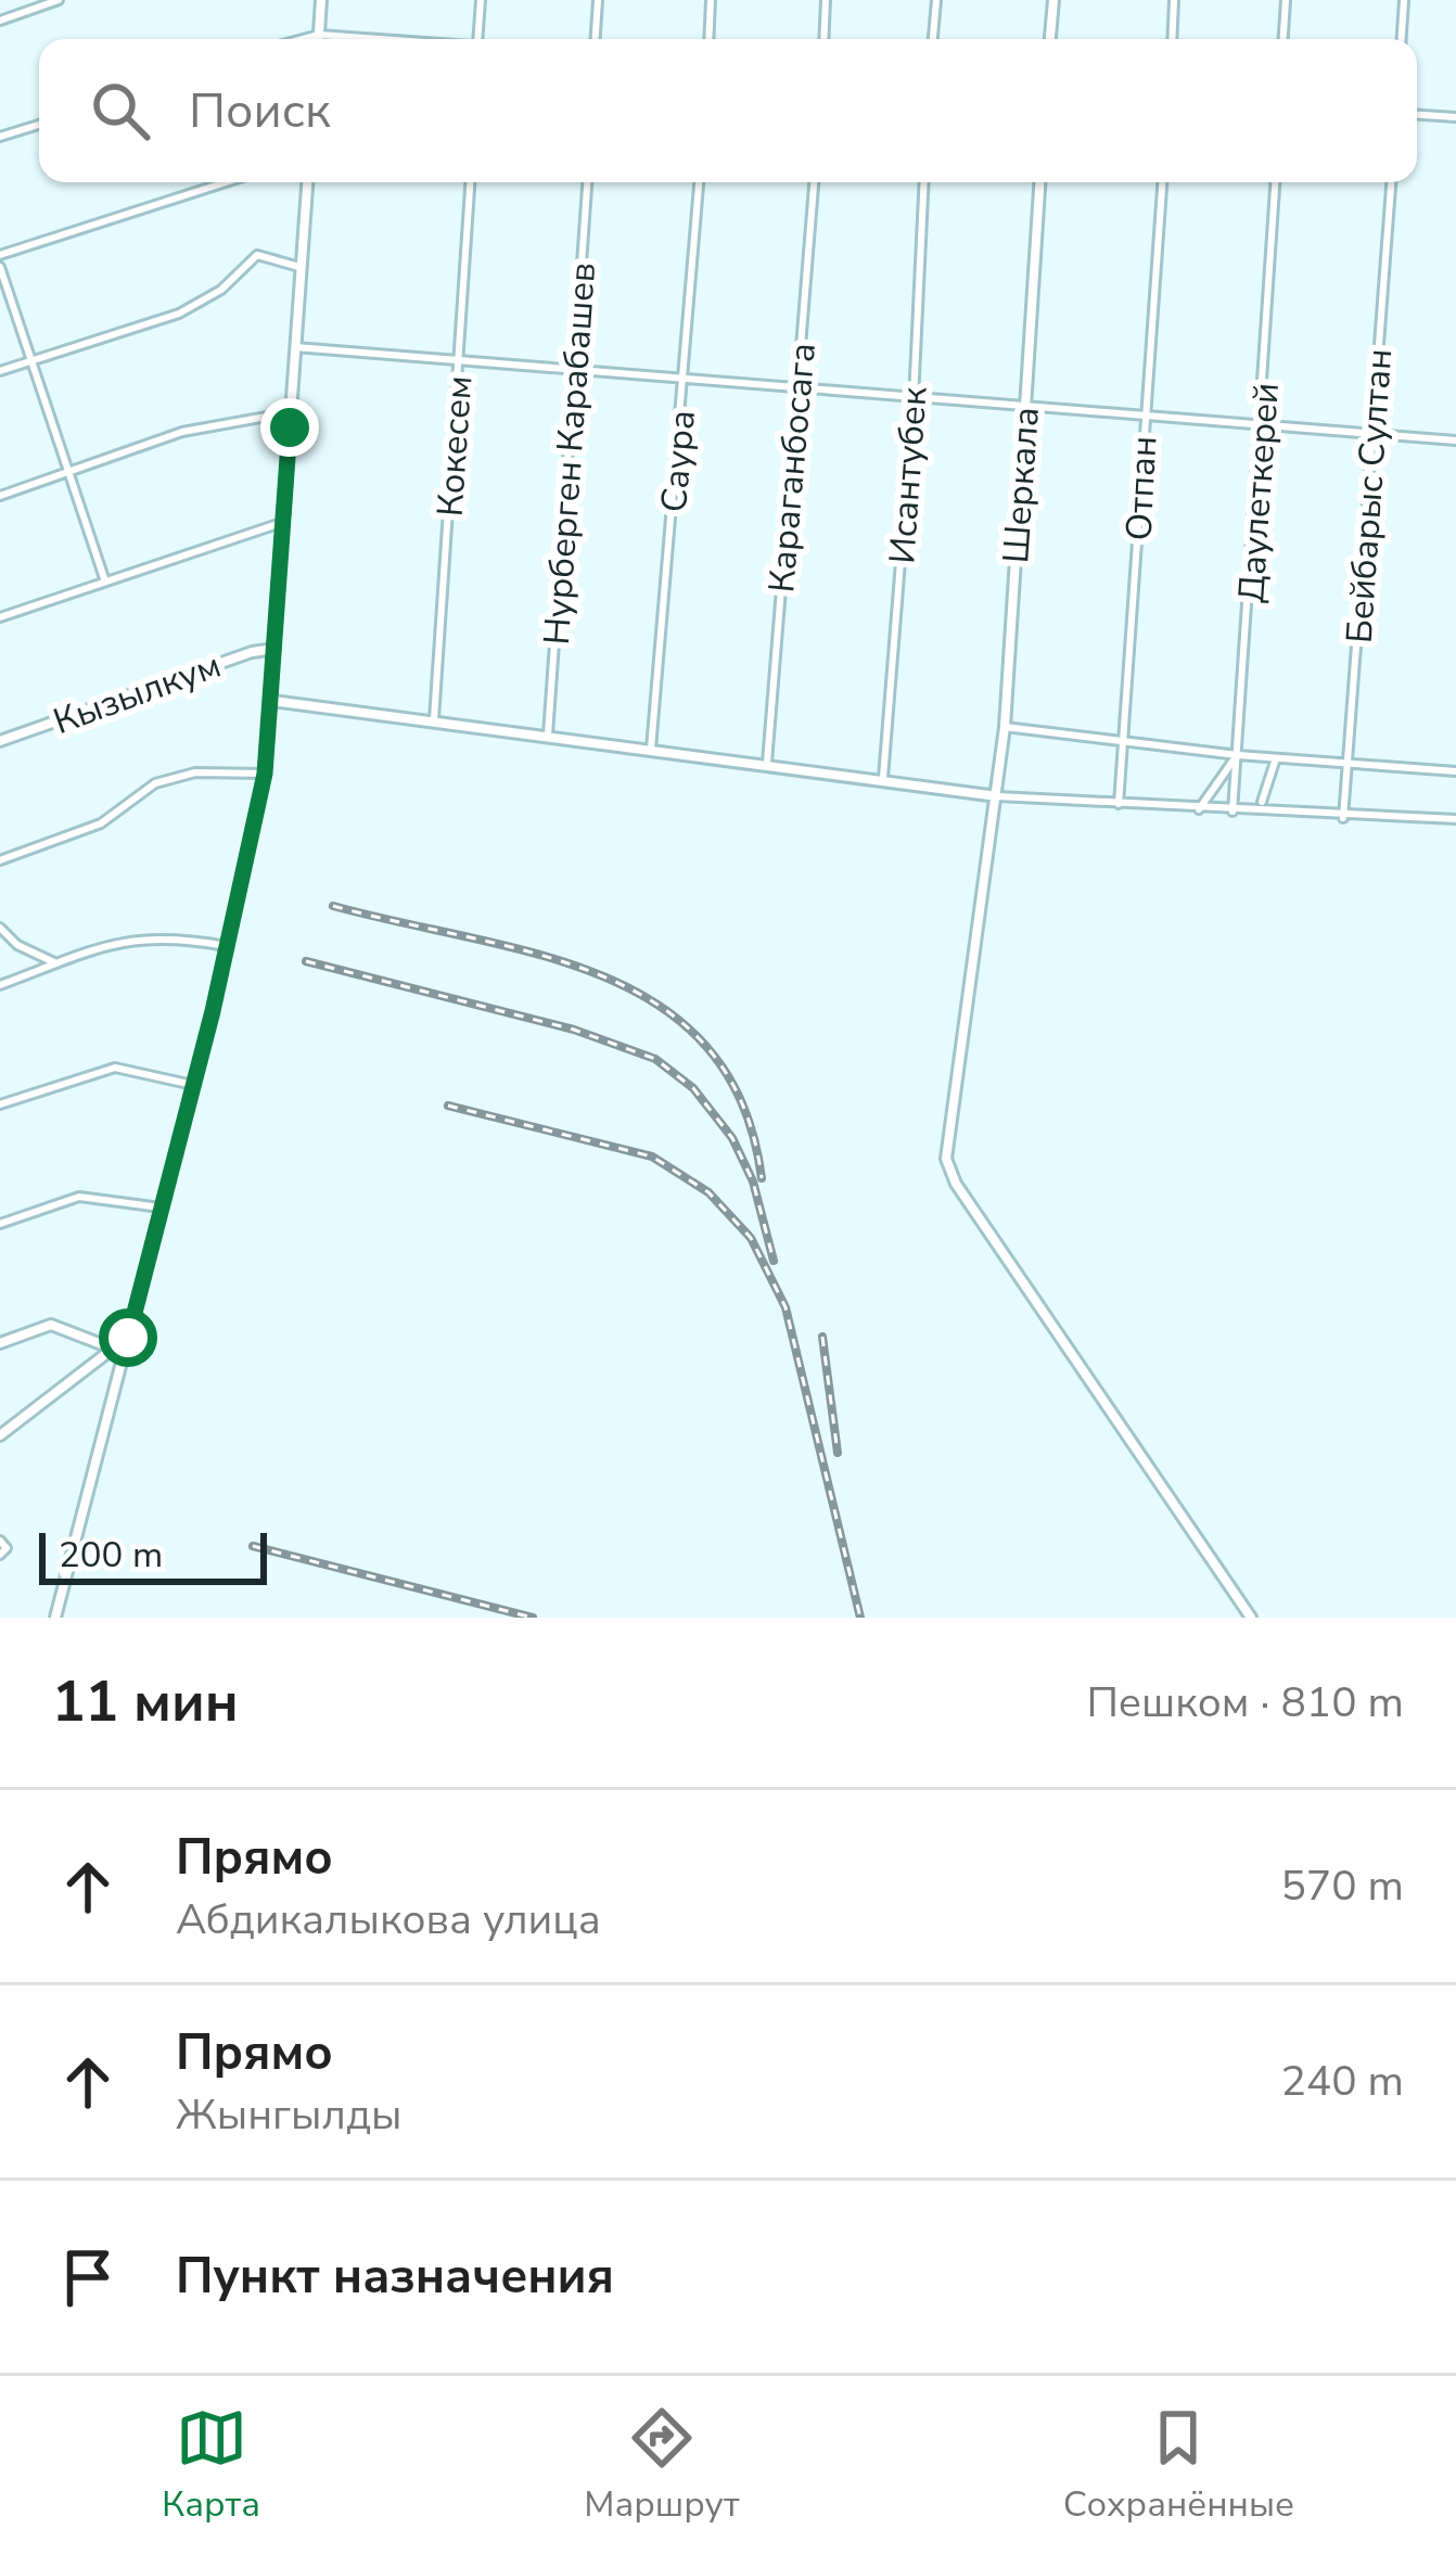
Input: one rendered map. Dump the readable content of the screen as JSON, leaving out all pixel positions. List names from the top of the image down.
{
  "streets": {
    "street": [
      "Кокесем",
      "Нурберген Карабашев",
      "Саура",
      "Караганбосага",
      "Исантубек",
      "Шеркала",
      "Отпан",
      "Даулеткерей",
      "Бейбарыс Султан",
      "Кызылкум"
    ]
  },
  "scale_bar": "200 m",
  "page": {
    "search": "Поиск",
    "scale": "200 m",
    "heading": ["11 мин", "Пешком · 810 m"],
    "list": [
      ["Прямо", "Абдикалыкова улица", "570 m"],
      ["Прямо", "Жынгылды", "240 m"],
      "Пункт назначения"
    ],
    "nav": ["Карта", "Маршрут", "Сохранённые"]
  }
}
